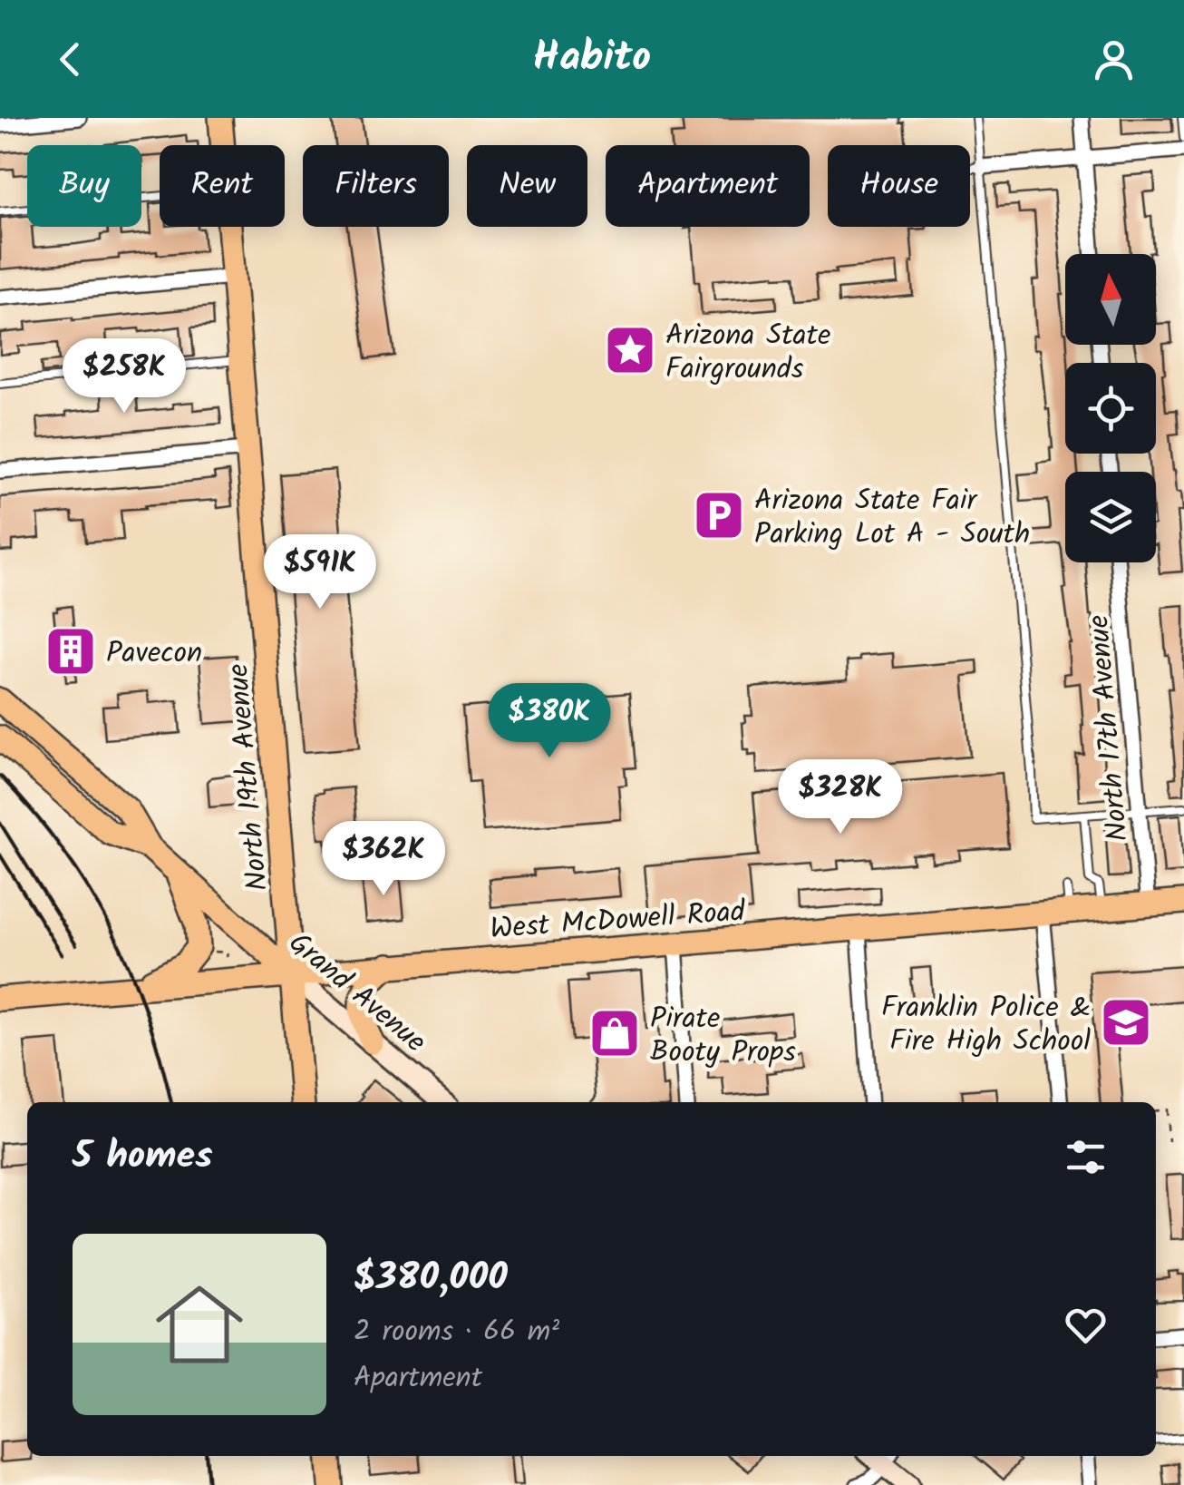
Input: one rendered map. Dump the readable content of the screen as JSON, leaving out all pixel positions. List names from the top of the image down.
{
  "streets": {
    "main road": ["North 19th Avenue", "West McDowell Road", "Grand Avenue"],
    "street": ["North 17th Avenue"]
  },
  "crossings": [
    ["North 17th Avenue", "West McDowell Road"],
    ["North 19th Avenue", "West McDowell Road"],
    ["North 19th Avenue", "Grand Avenue"],
    ["West McDowell Road", "Grand Avenue"]
  ],
  "places": {
    "place": ["Arizona State Fairgrounds"],
    "parking": ["Arizona State Fair Parking Lot A - South"],
    "building": ["Pavecon"],
    "school or university": ["Franklin Police & Fire High School"],
    "shop": ["Pirate Booty Props"]
  },
  "north": "top",
  "page": {
    "header": "Habito",
    "chip": [
      "Buy",
      "Rent",
      "Filters",
      "New",
      "Apartment",
      "House"
    ],
    "price": [
      "$258K",
      "$591K",
      "$380K",
      "$328K",
      "$362K"
    ],
    "heading": "5 homes",
    "list": [
      {
        "name": "$380,000",
        "note": "2 rooms · 66 m² · Apartment"
      }
    ]
  }
}
